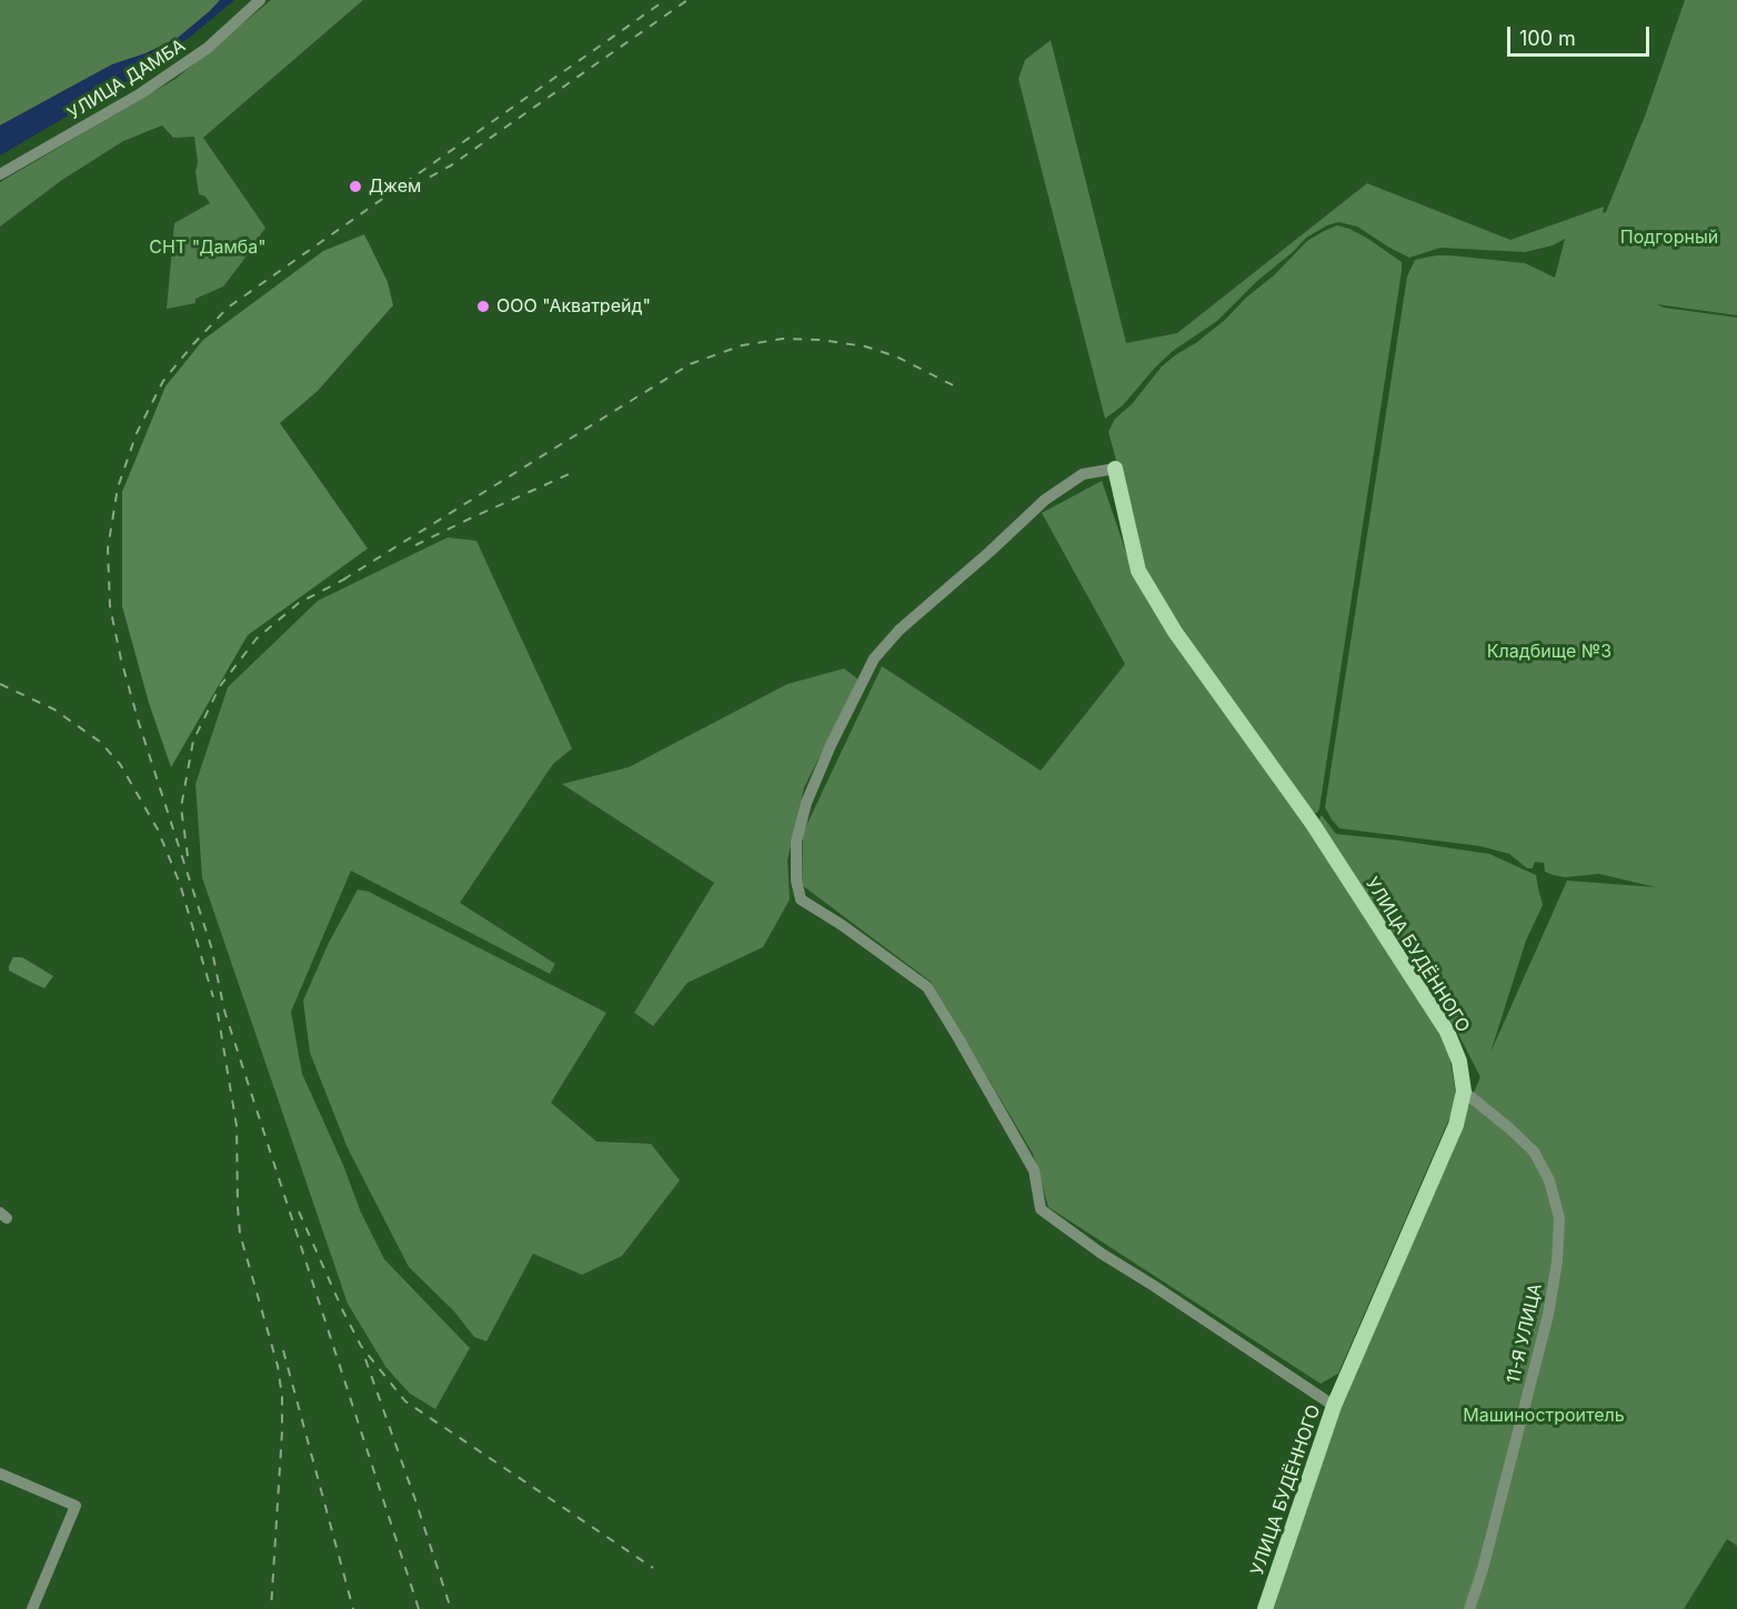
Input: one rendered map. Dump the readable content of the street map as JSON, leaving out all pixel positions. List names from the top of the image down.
{
  "streets": {
    "main road": ["УЛИЦА БУДЁННОГО"],
    "street": ["УЛИЦА ДАМБА", "11-Я УЛИЦА"]
  },
  "crossings": [
    ["УЛИЦА БУДЁННОГО", "11-Я УЛИЦА"]
  ],
  "parks": [
    "Подгорный",
    "СНТ \"Дамба\"",
    "Кладбище №3",
    "Машиностроитель"
  ],
  "places": ["Джем", "ООО \"Акватрейд\""],
  "scale_bar": "100 m"
}
